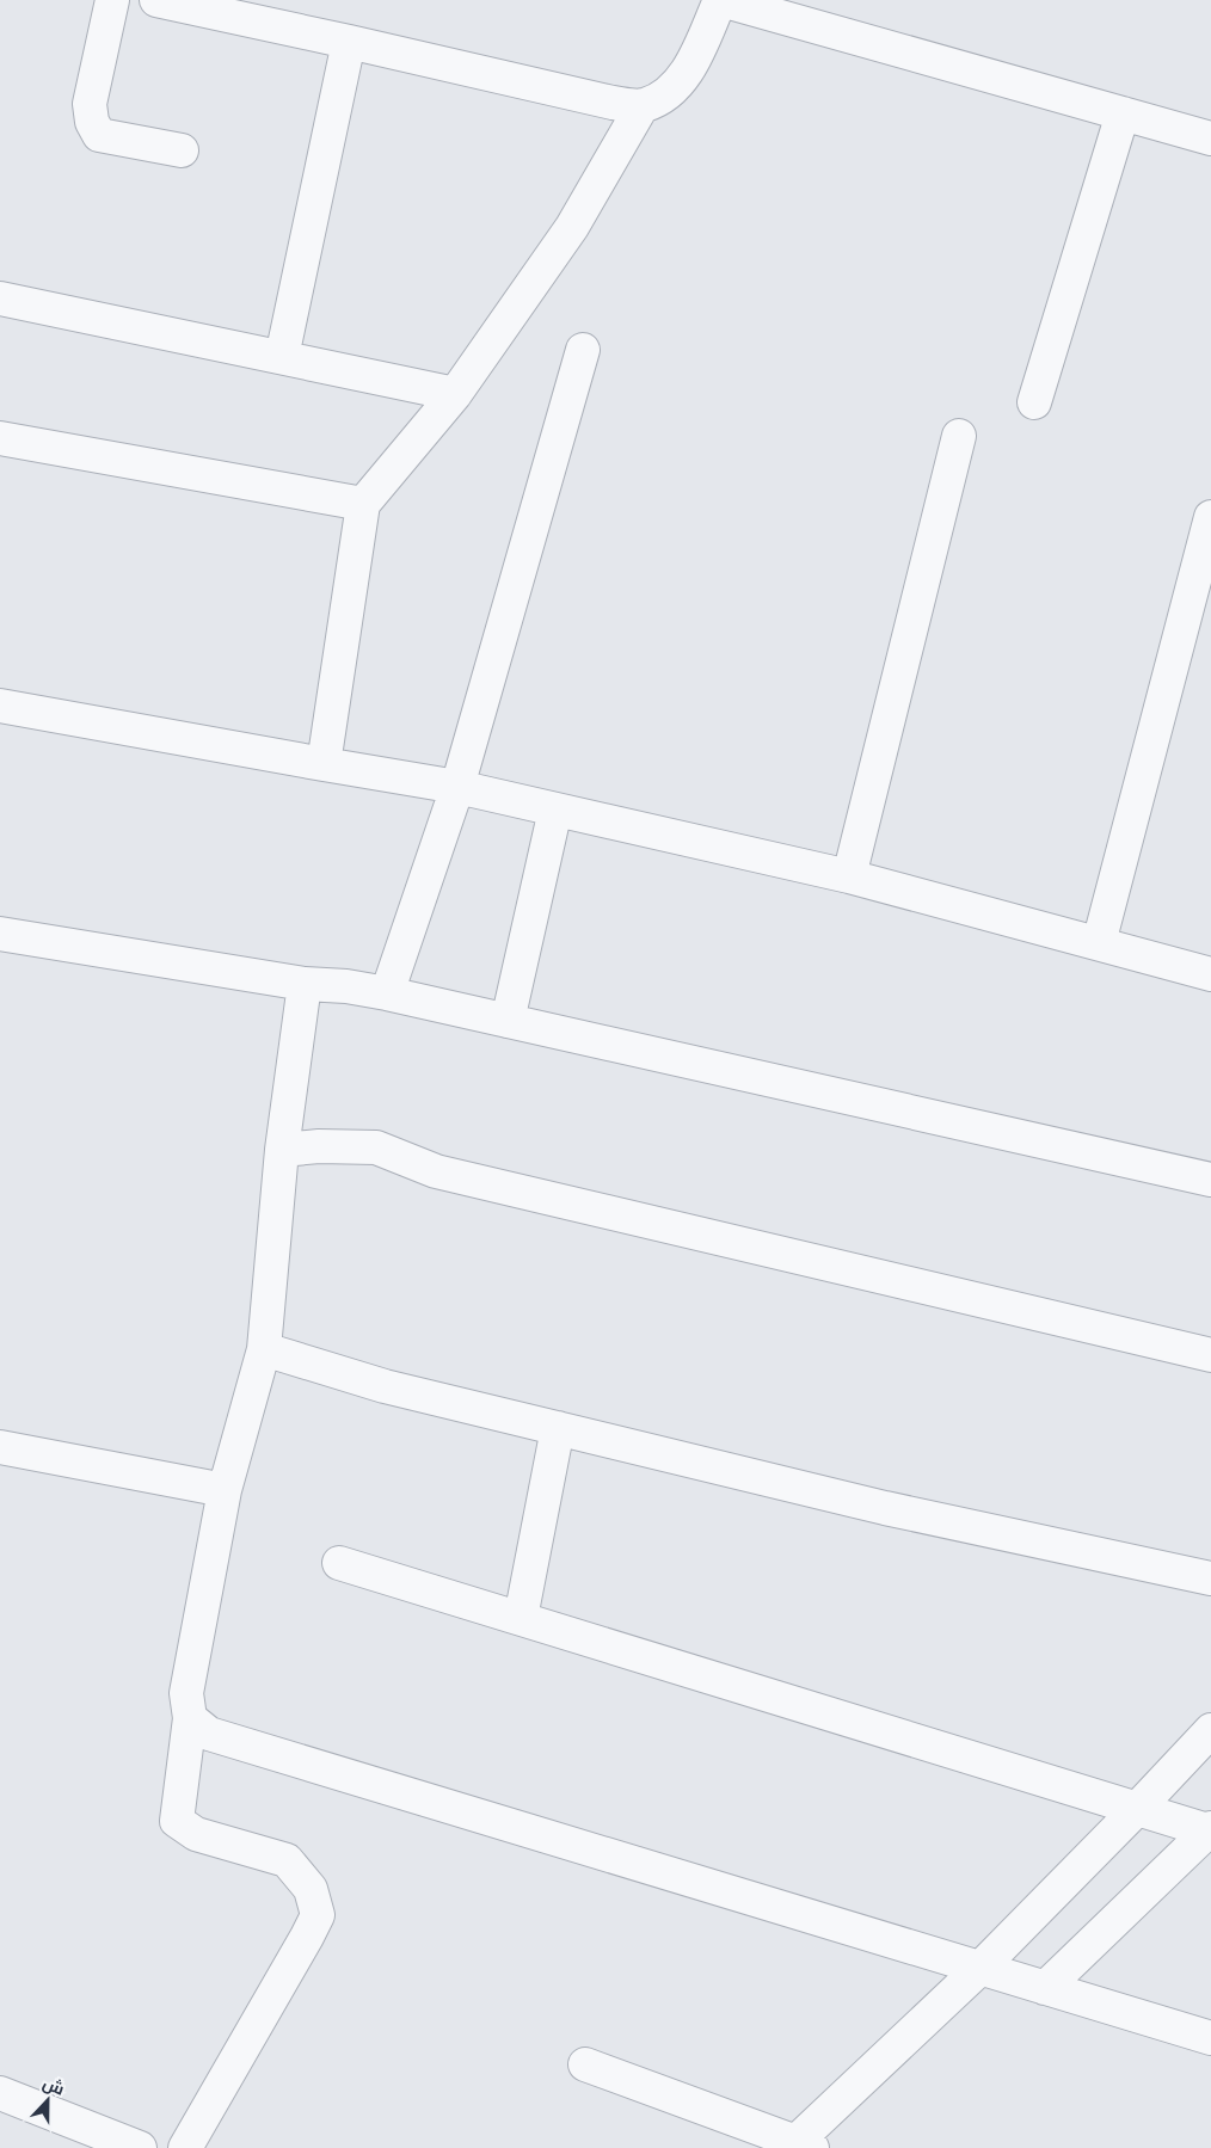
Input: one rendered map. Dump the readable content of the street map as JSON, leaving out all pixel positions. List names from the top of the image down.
{
  "north": "top"
}
